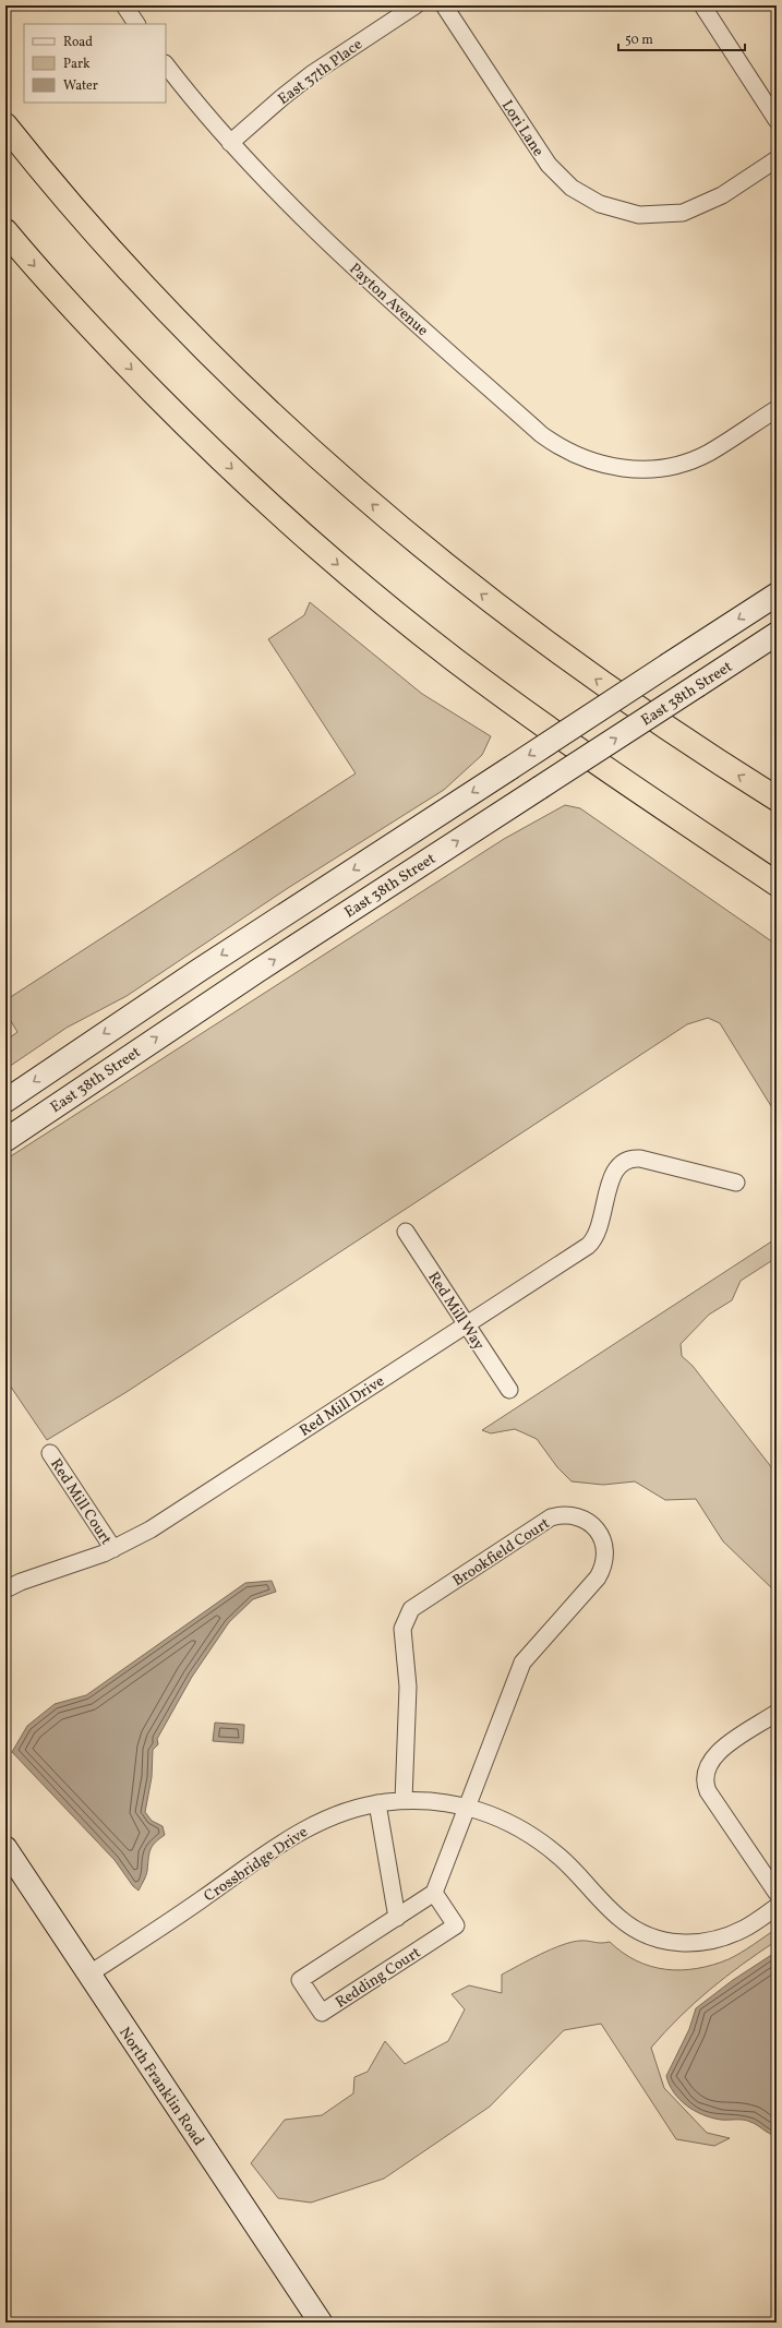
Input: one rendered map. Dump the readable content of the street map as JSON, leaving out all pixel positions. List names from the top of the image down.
{
  "streets": {
    "main road": ["East 38th Street", "North Franklin Road"],
    "street": [
      "East 37th Place",
      "Lori Lane",
      "Payton Avenue",
      "Red Mill Way",
      "Red Mill Drive",
      "Red Mill Court",
      "Brookfield Court",
      "Crossbridge Drive",
      "Redding Court"
    ]
  },
  "crossings": [
    ["East 37th Place", "Payton Avenue"],
    ["Red Mill Way", "Red Mill Drive"],
    ["Red Mill Drive", "Red Mill Court"],
    ["Brookfield Court", "Crossbridge Drive"],
    ["Crossbridge Drive", "North Franklin Road"]
  ],
  "legend": ["Road", "Park", "Water"],
  "scale_bar": "50 m"
}
